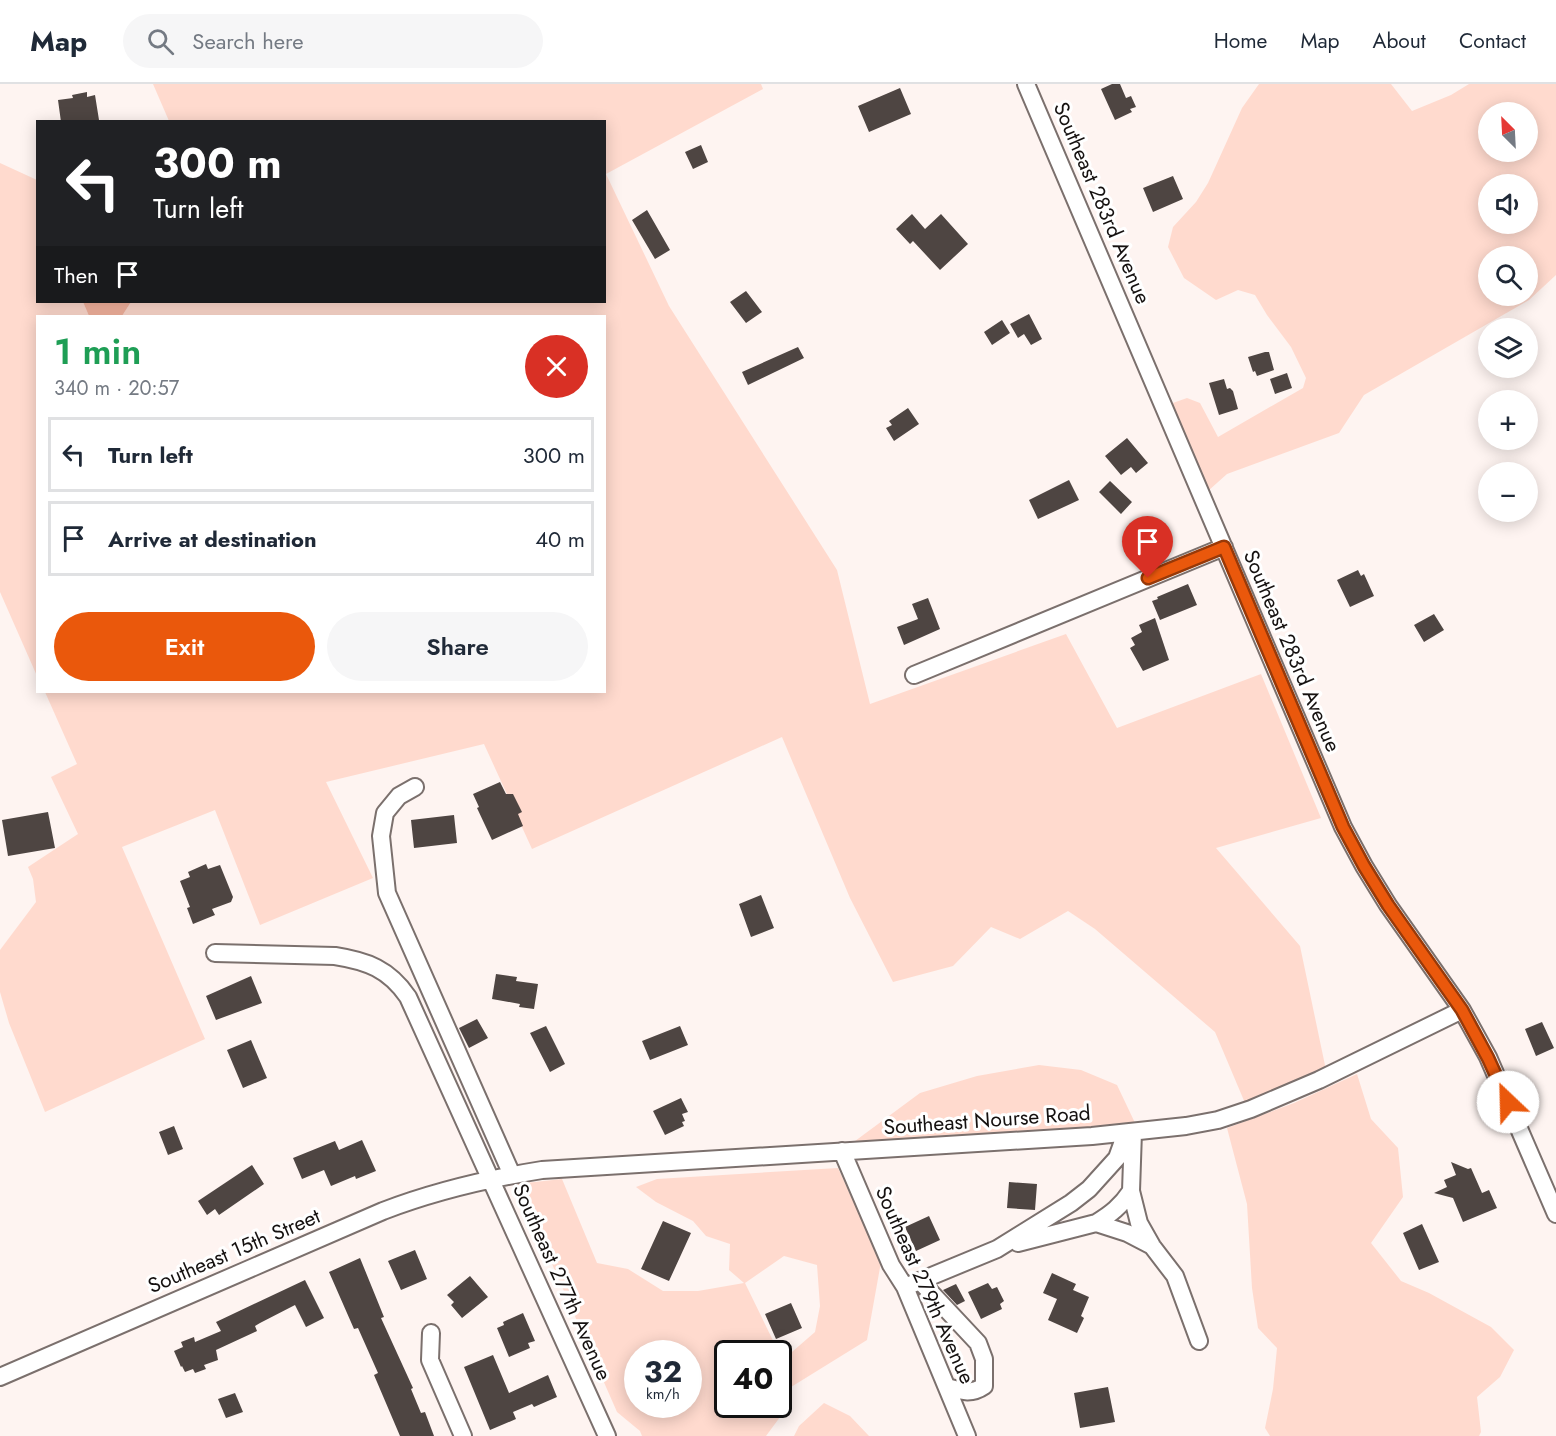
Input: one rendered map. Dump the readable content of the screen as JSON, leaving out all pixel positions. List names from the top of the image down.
{
  "streets": {
    "street": [
      "Southeast 283rd Avenue",
      "Southeast Nourse Road",
      "Southeast 15th Street",
      "Southeast 277th Avenue",
      "Southeast 279th Avenue"
    ]
  },
  "crossings": [
    ["Southeast 283rd Avenue", "Southeast Nourse Road"],
    ["Southeast Nourse Road", "Southeast 15th Street"],
    ["Southeast Nourse Road", "Southeast 277th Avenue"],
    ["Southeast Nourse Road", "Southeast 279th Avenue"],
    ["Southeast 15th Street", "Southeast 277th Avenue"]
  ],
  "north": "top left",
  "page": {
    "header": "Map",
    "search": "Search here",
    "nav": [
      "Home",
      "Map",
      "About",
      "Contact"
    ],
    "map_buttons": ["+", "−"],
    "turn": ["300 m", "Turn left"],
    "then": "Then",
    "heading": ["1 min", "340 m · 20:57"],
    "list": [
      {
        "name": "Turn left",
        "value": "300 m"
      },
      {
        "name": "Arrive at destination",
        "value": "40 m"
      }
    ],
    "buttons": ["Exit", "Share"],
    "speed": "32 km/h",
    "limit": "40"
  }
}
